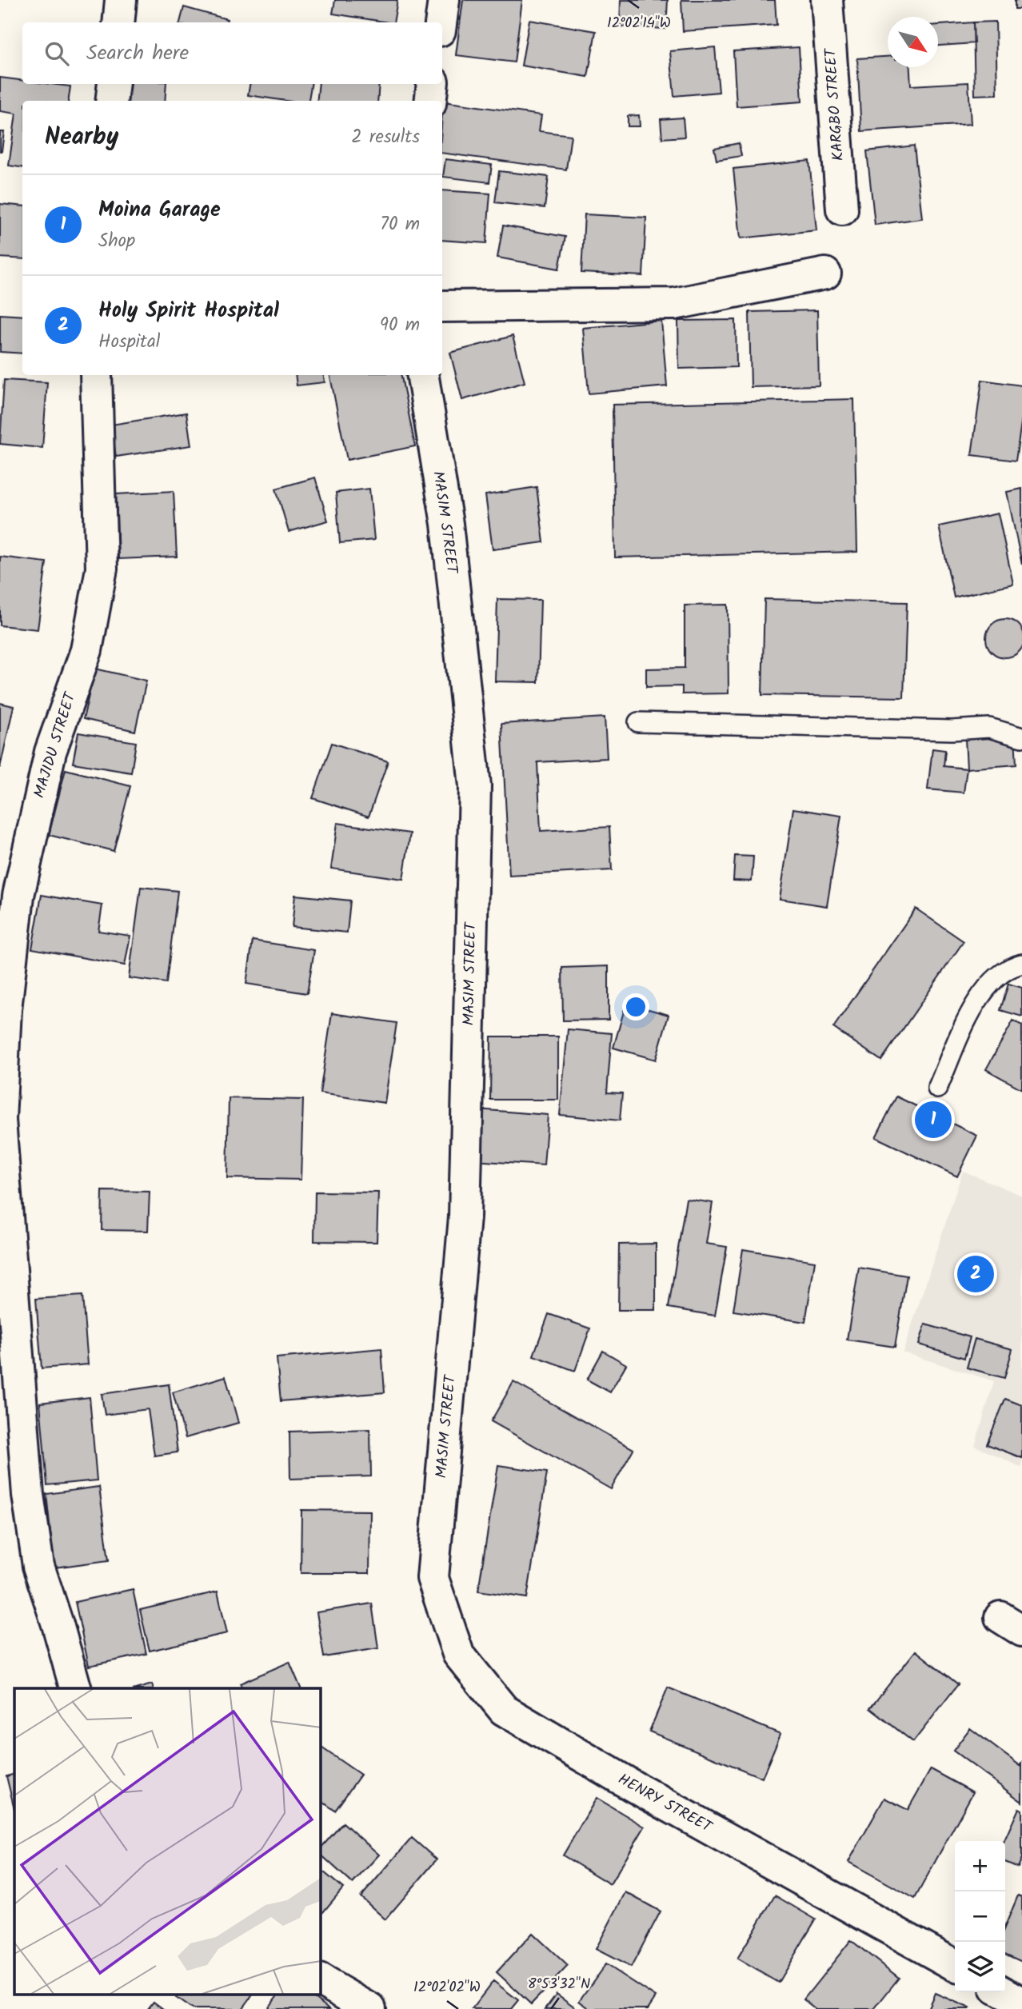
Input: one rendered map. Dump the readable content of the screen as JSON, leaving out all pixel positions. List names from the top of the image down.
{
  "streets": {
    "street": [
      "KARGBO STREET",
      "MASIM STREET",
      "MAJIDU STREET",
      "HENRY STREET"
    ]
  },
  "crossings": [
    ["MASIM STREET", "HENRY STREET"]
  ],
  "north": "bottom right",
  "page": {
    "search": "Search here",
    "heading": ["Nearby", "2 results"],
    "list": [
      {
        "mark": "1",
        "name": "Moina Garage",
        "note": "Shop",
        "value": "70 m"
      },
      {
        "mark": "2",
        "name": "Holy Spirit Hospital",
        "note": "Hospital",
        "value": "90 m"
      }
    ],
    "pins": ["1", "2"],
    "map_buttons": ["+", "−"]
  },
  "coordinates": ["12°02'14\"W", "8°53'32\"N", "12°02'02\"W"]
}
